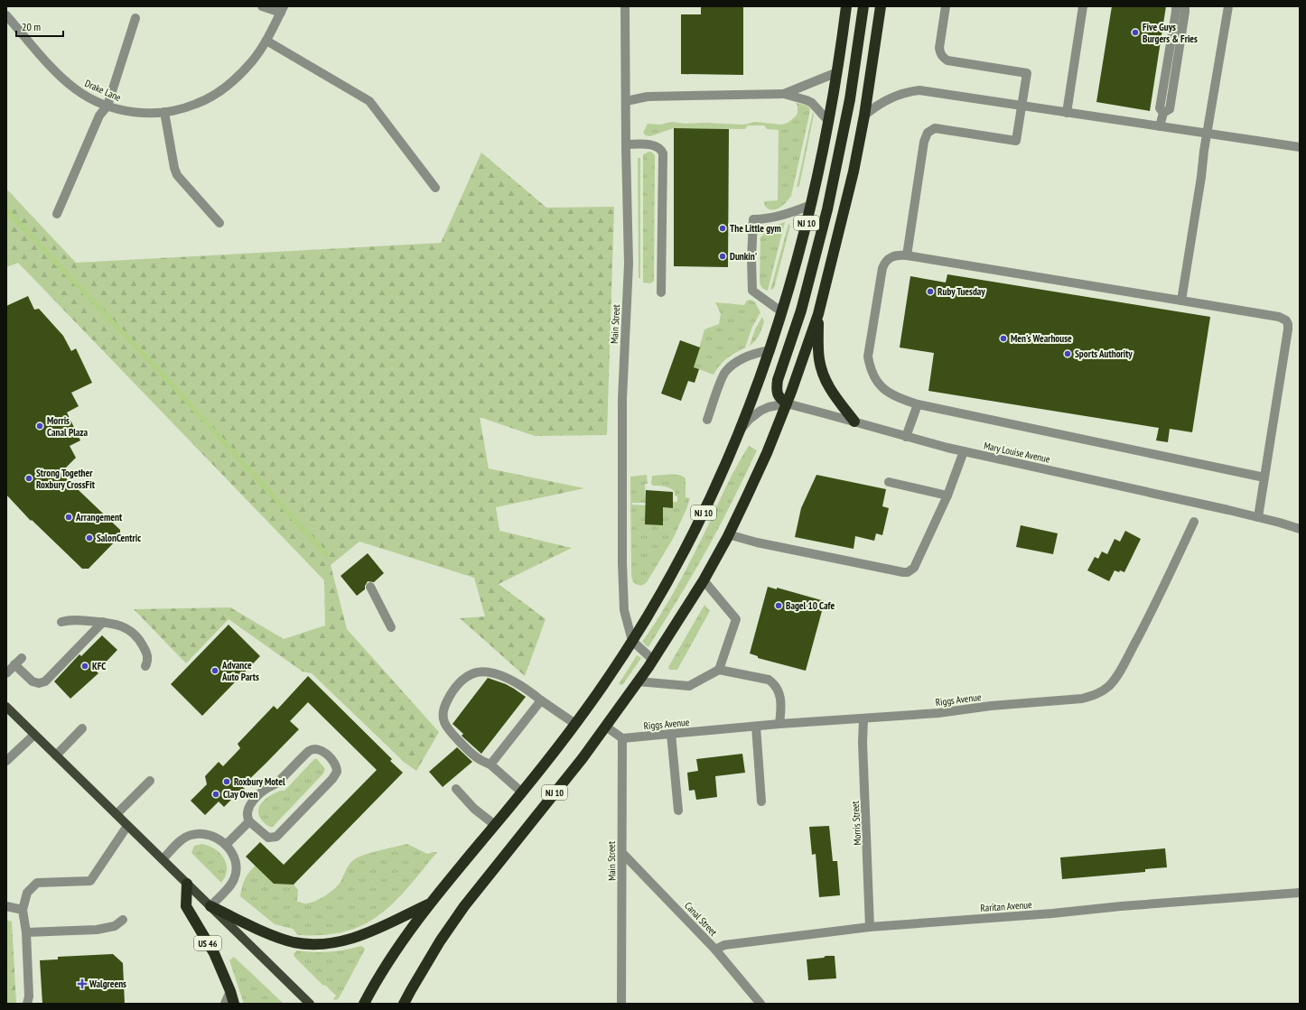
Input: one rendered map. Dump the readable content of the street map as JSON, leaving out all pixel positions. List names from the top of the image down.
{
  "streets": {
    "highway": ["NJ 10", "US 46"],
    "street": [
      "Drake Lane",
      "Main Street",
      "Mary Louise Avenue",
      "Riggs Avenue",
      "Morris Street",
      "Raritan Avenue",
      "Canal Street"
    ]
  },
  "crossings": [
    ["NJ 10", "Main Street"],
    ["NJ 10", "Mary Louise Avenue"],
    ["Main Street", "Riggs Avenue"],
    ["Main Street", "Canal Street"],
    ["Riggs Avenue", "Morris Street"],
    ["Morris Street", "Raritan Avenue"],
    ["Raritan Avenue", "Canal Street"]
  ],
  "places": {
    "other": [
      "Five Guys Burgers & Fries",
      "The Little gym",
      "Dunkin'",
      "Ruby Tuesday",
      "Men's Wearhouse",
      "Sports Authority",
      "Morris Canal Plaza",
      "Strong Together Roxbury CrossFit",
      "Arrangement",
      "SalonCentric",
      "Bagel 10 Cafe",
      "KFC",
      "Advance Auto Parts",
      "Roxbury Motel",
      "Clay Oven"
    ],
    "health": ["Walgreens"]
  },
  "scale_bar": "20 m"
}
